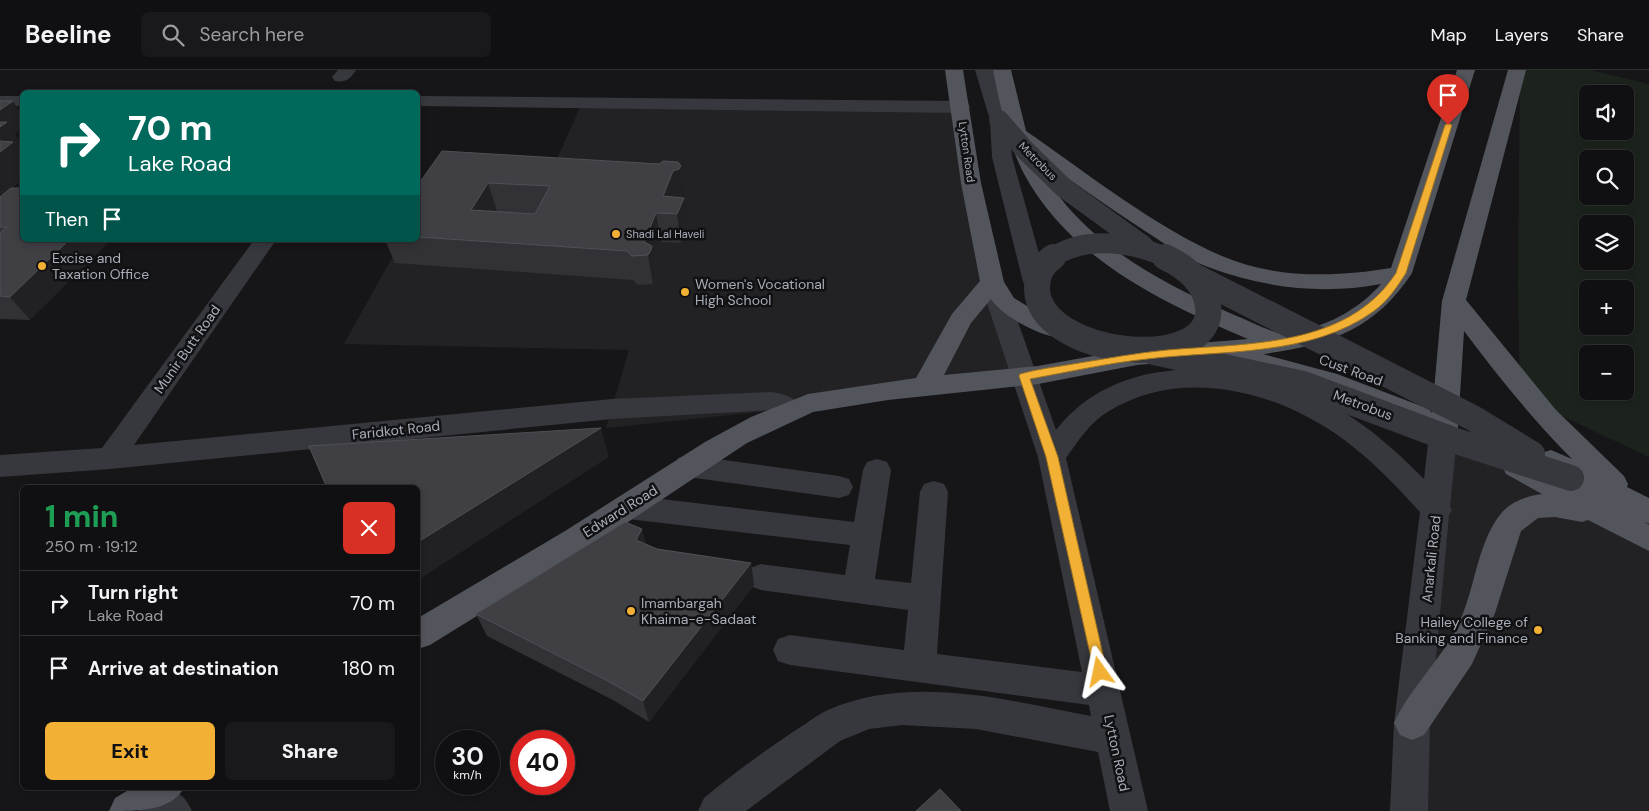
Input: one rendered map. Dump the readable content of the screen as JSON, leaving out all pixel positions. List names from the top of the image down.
{
  "streets": {
    "main road": ["Lytton Road", "Cust Road", "Edward Road"],
    "street": [
      "Metrobus",
      "Munir Butt Road",
      "Faridkot Road",
      "Anarkali Road"
    ]
  },
  "crossings": [
    ["Lytton Road", "Cust Road"],
    ["Lytton Road", "Edward Road"],
    ["Metrobus", "Cust Road"],
    ["Munir Butt Road", "Faridkot Road"],
    ["Cust Road", "Edward Road"],
    ["Cust Road", "Anarkali Road"],
    ["Faridkot Road", "Edward Road"]
  ],
  "places": [
    "Shadi Lal Haveli",
    "Excise and Taxation Office",
    "Women's Vocational High School",
    "Imambargah Khaima-e-Sadaat",
    "Hailey College of Banking and Finance"
  ],
  "page": {
    "header": "Beeline",
    "search": "Search here",
    "nav": ["Map", "Layers", "Share"],
    "map_buttons": ["+", "−"],
    "turn": ["70 m", "Lake Road"],
    "then": "Then",
    "heading": ["1 min", "250 m · 19:12"],
    "list": [
      {
        "name": "Turn right",
        "note": "Lake Road",
        "value": "70 m"
      },
      {
        "name": "Arrive at destination",
        "value": "180 m"
      }
    ],
    "buttons": ["Exit", "Share"],
    "speed": "30 km/h",
    "limit": "40"
  }
}
